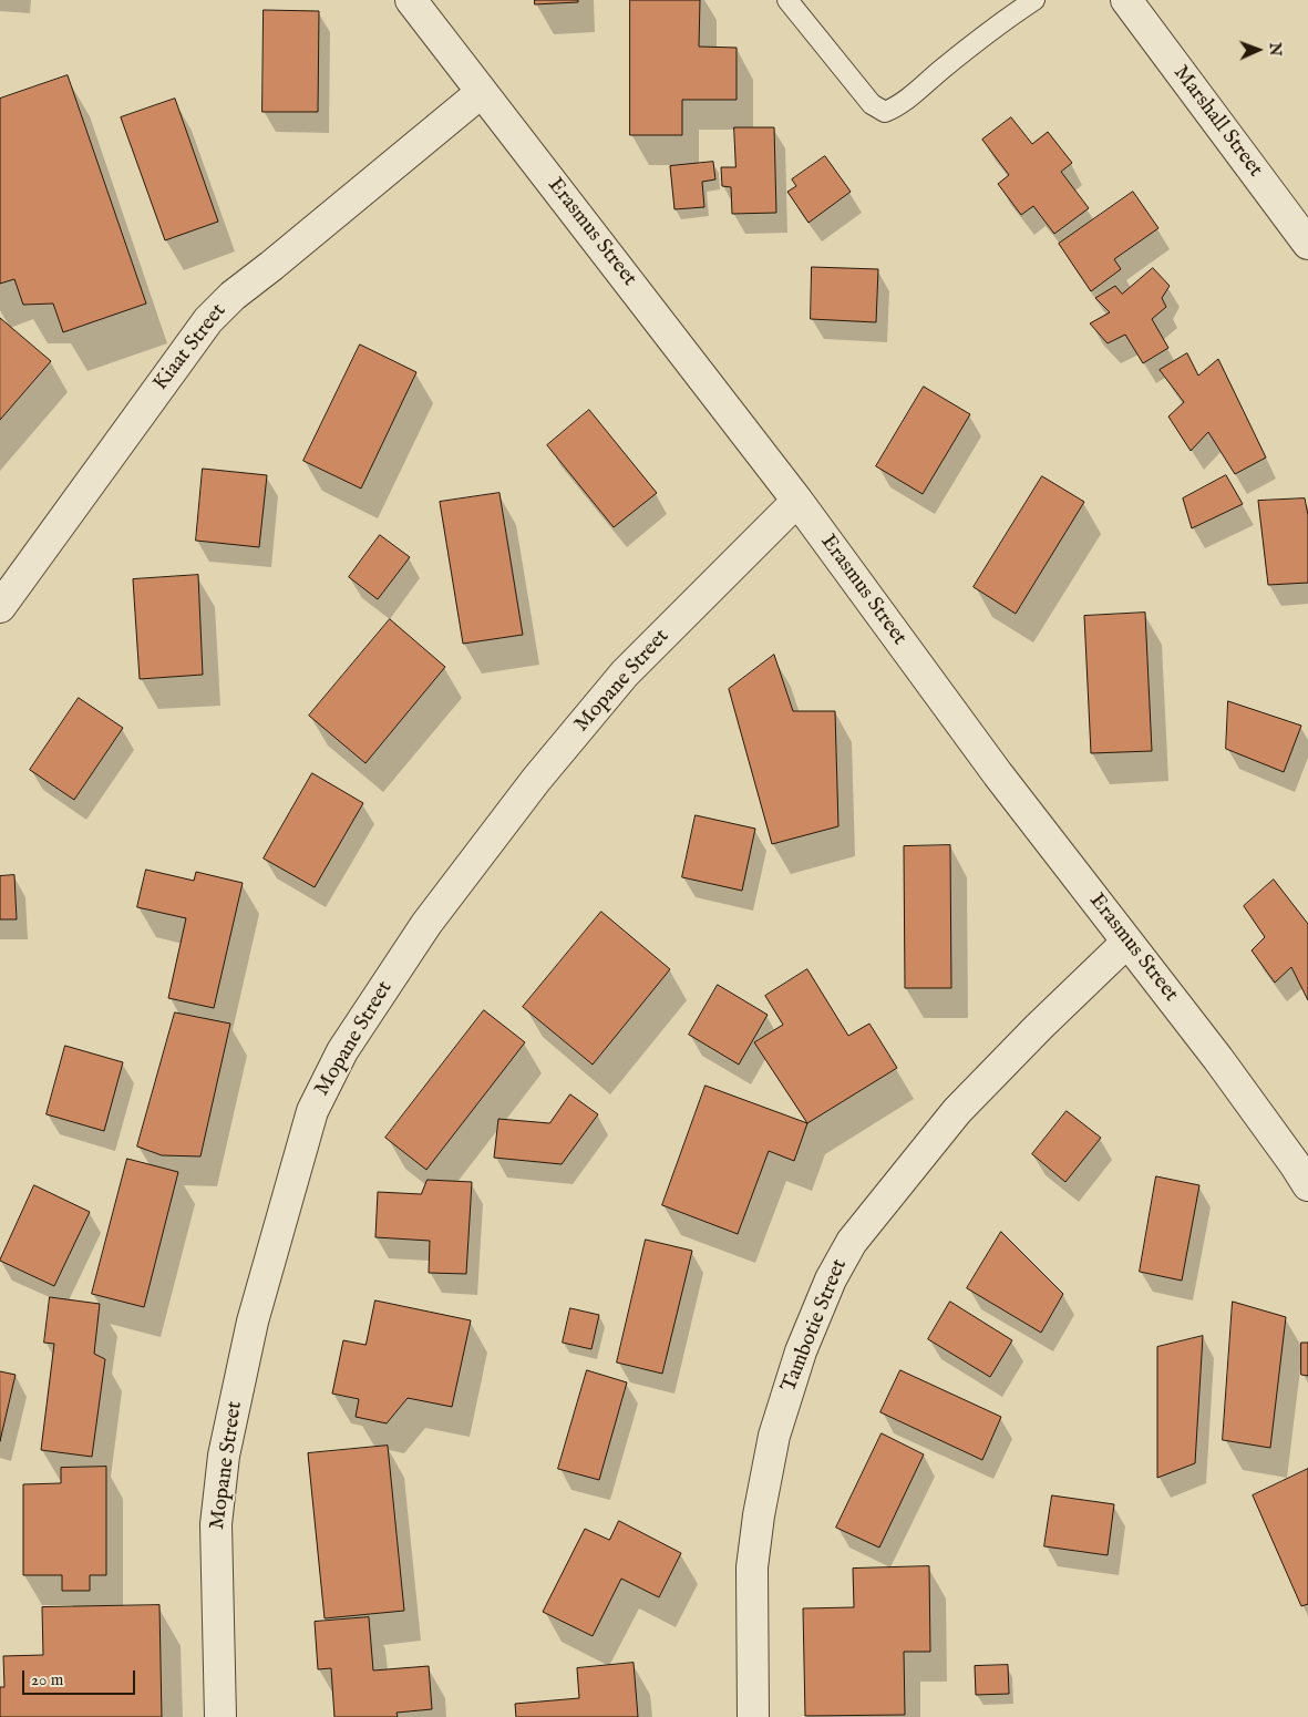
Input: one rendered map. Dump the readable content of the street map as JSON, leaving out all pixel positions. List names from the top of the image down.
{
  "streets": {
    "street": [
      "Marshall Street",
      "Erasmus Street",
      "Kiaat Street",
      "Mopane Street",
      "Tambotie Street"
    ]
  },
  "crossings": [
    ["Erasmus Street", "Kiaat Street"],
    ["Erasmus Street", "Mopane Street"],
    ["Erasmus Street", "Tambotie Street"]
  ],
  "scale_bar": "20 m",
  "north": "right"
}
